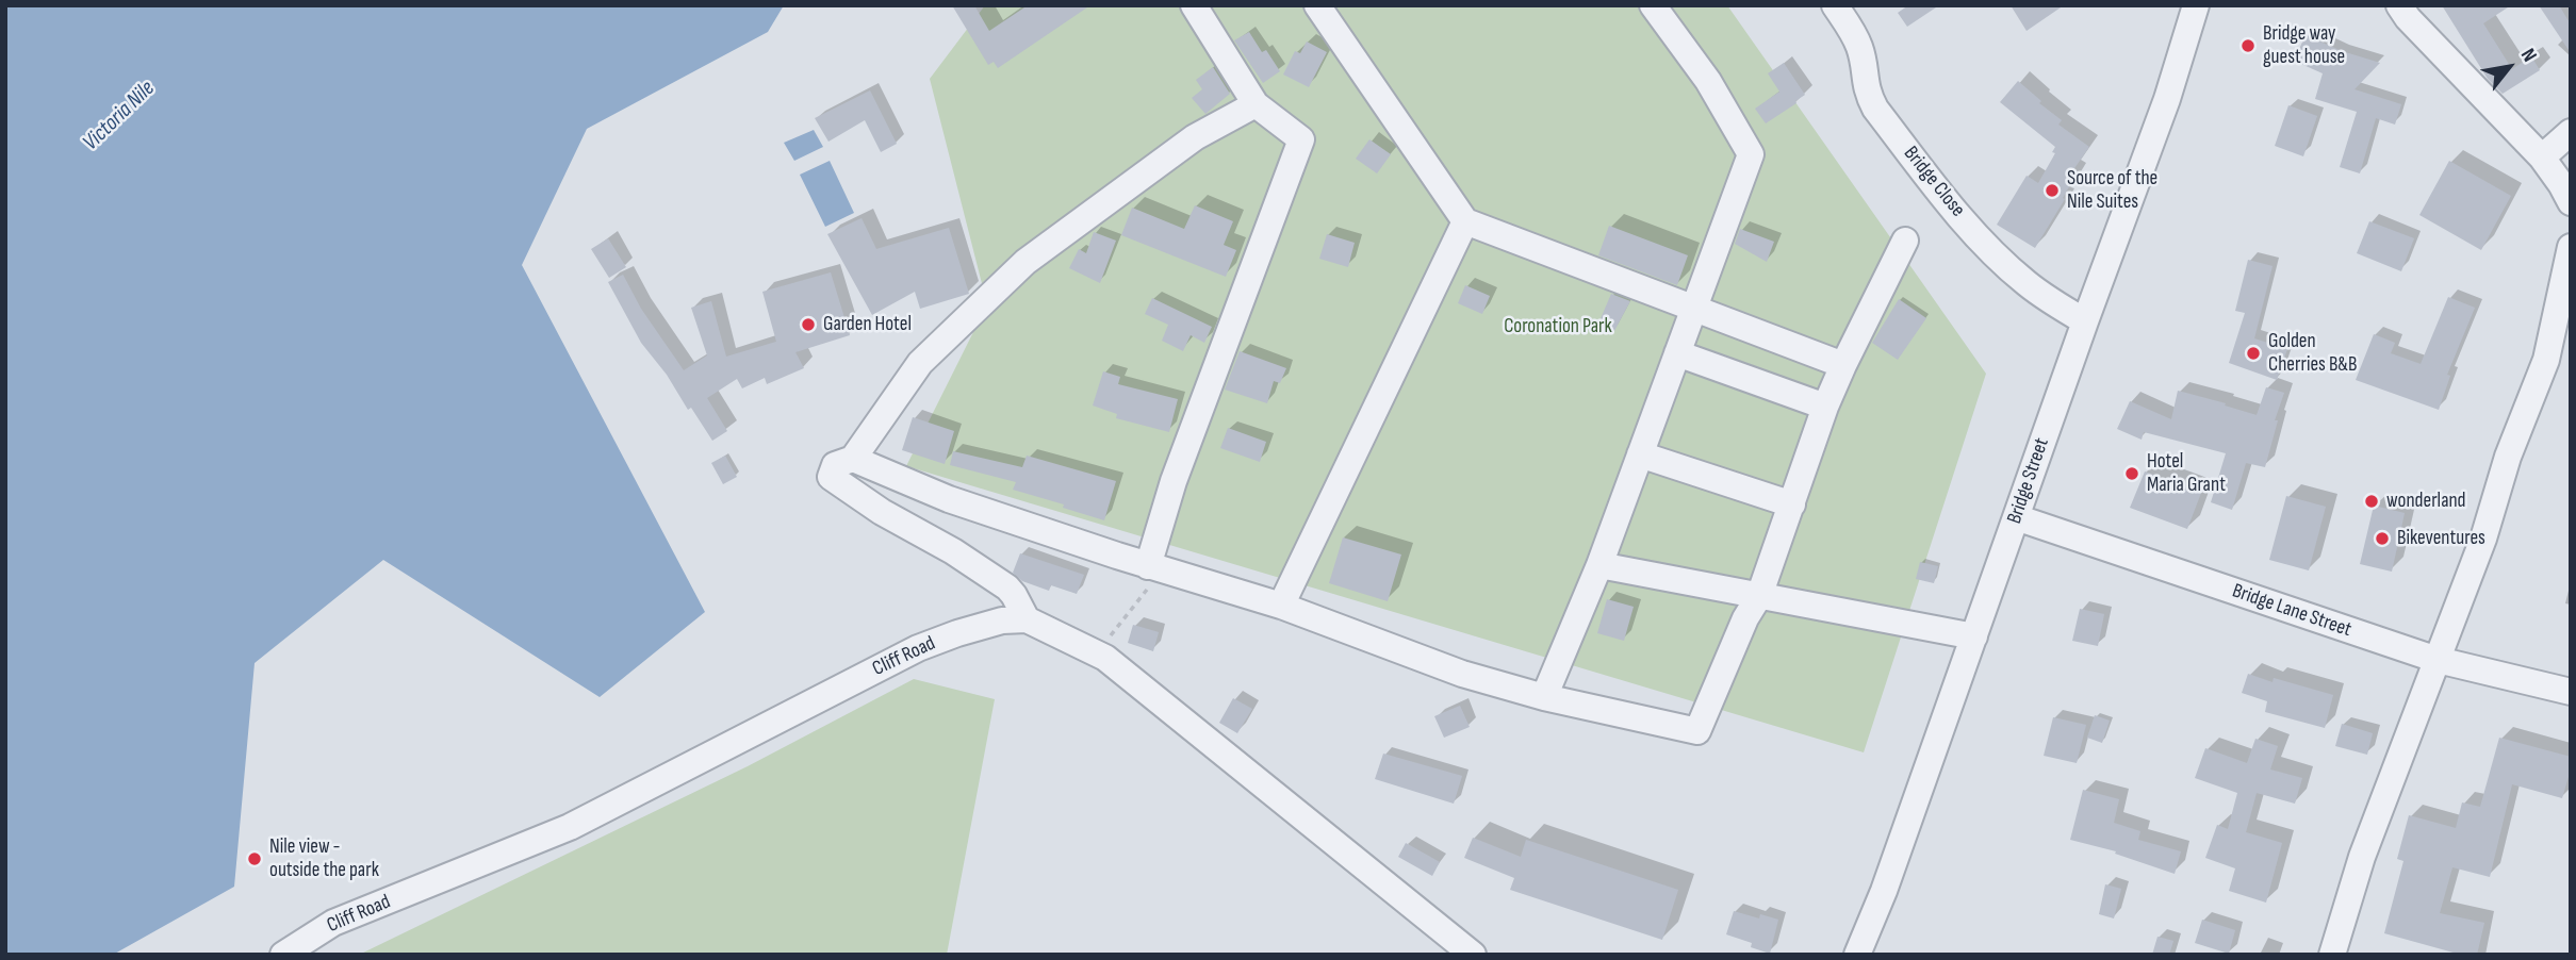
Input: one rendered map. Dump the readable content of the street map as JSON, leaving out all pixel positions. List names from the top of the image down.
{
  "streets": {
    "street": [
      "Bridge Close",
      "Bridge Street",
      "Bridge Lane Street",
      "Cliff Road"
    ]
  },
  "crossings": [
    ["Bridge Close", "Bridge Street"],
    ["Bridge Street", "Bridge Lane Street"]
  ],
  "water": ["Victoria Nile"],
  "parks": ["Coronation Park"],
  "places": [
    "Bridge way guest house",
    "Source of the Nile Suites",
    "Garden Hotel",
    "Golden Cherries B&B",
    "Hotel Maria Grant",
    "wonderland",
    "Bikeventures",
    "Nile view - outside the park"
  ],
  "north": "top right"
}
